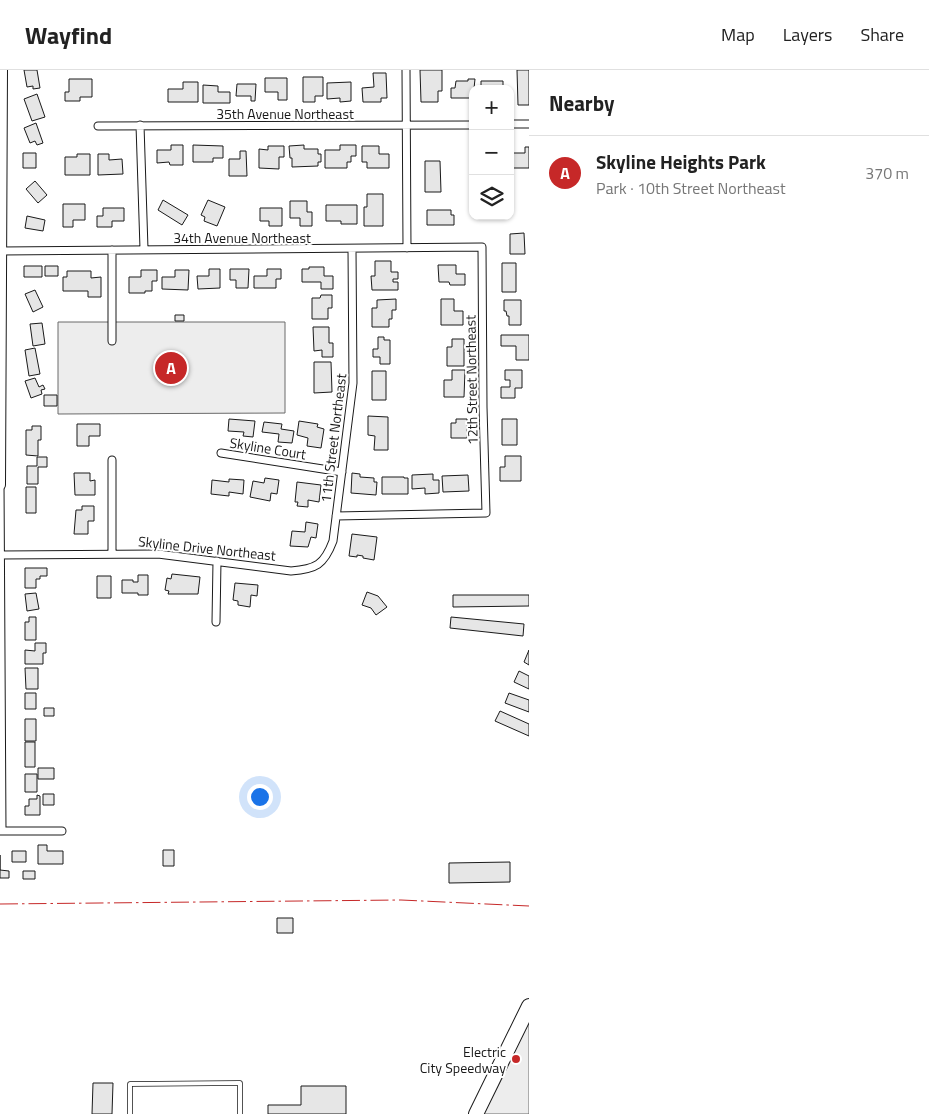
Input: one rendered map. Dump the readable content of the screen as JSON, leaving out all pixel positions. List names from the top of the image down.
{
  "streets": {
    "street": [
      "35th Avenue Northeast",
      "34th Avenue Northeast",
      "12th Street Northeast",
      "11th Street Northeast",
      "Skyline Court",
      "Skyline Drive Northeast"
    ]
  },
  "crossings": [
    ["34th Avenue Northeast", "12th Street Northeast"],
    ["34th Avenue Northeast", "11th Street Northeast"],
    ["12th Street Northeast", "11th Street Northeast"],
    ["11th Street Northeast", "Skyline Court"],
    ["11th Street Northeast", "Skyline Drive Northeast"]
  ],
  "places": ["Electric City Speedway"],
  "page": {
    "header": "Wayfind",
    "nav": ["Map", "Layers", "Share"],
    "heading": "Nearby",
    "map_buttons": ["+", "−"],
    "list": [
      {
        "mark": "A",
        "name": "Skyline Heights Park",
        "note": "Park · 10th Street Northeast",
        "value": "370 m"
      }
    ],
    "pins": "A"
  }
}
